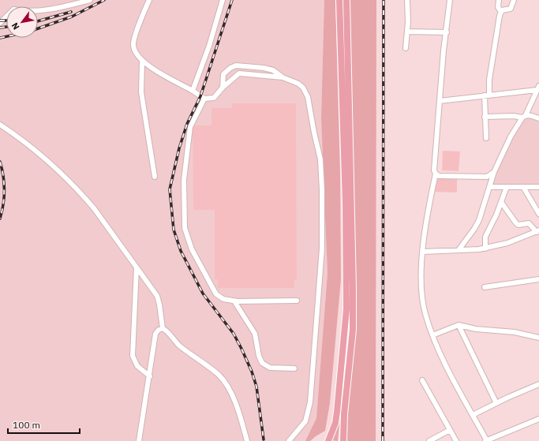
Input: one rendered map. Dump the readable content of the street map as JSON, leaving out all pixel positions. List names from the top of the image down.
{
  "scale_bar": "100 m",
  "north": "bottom left"
}
